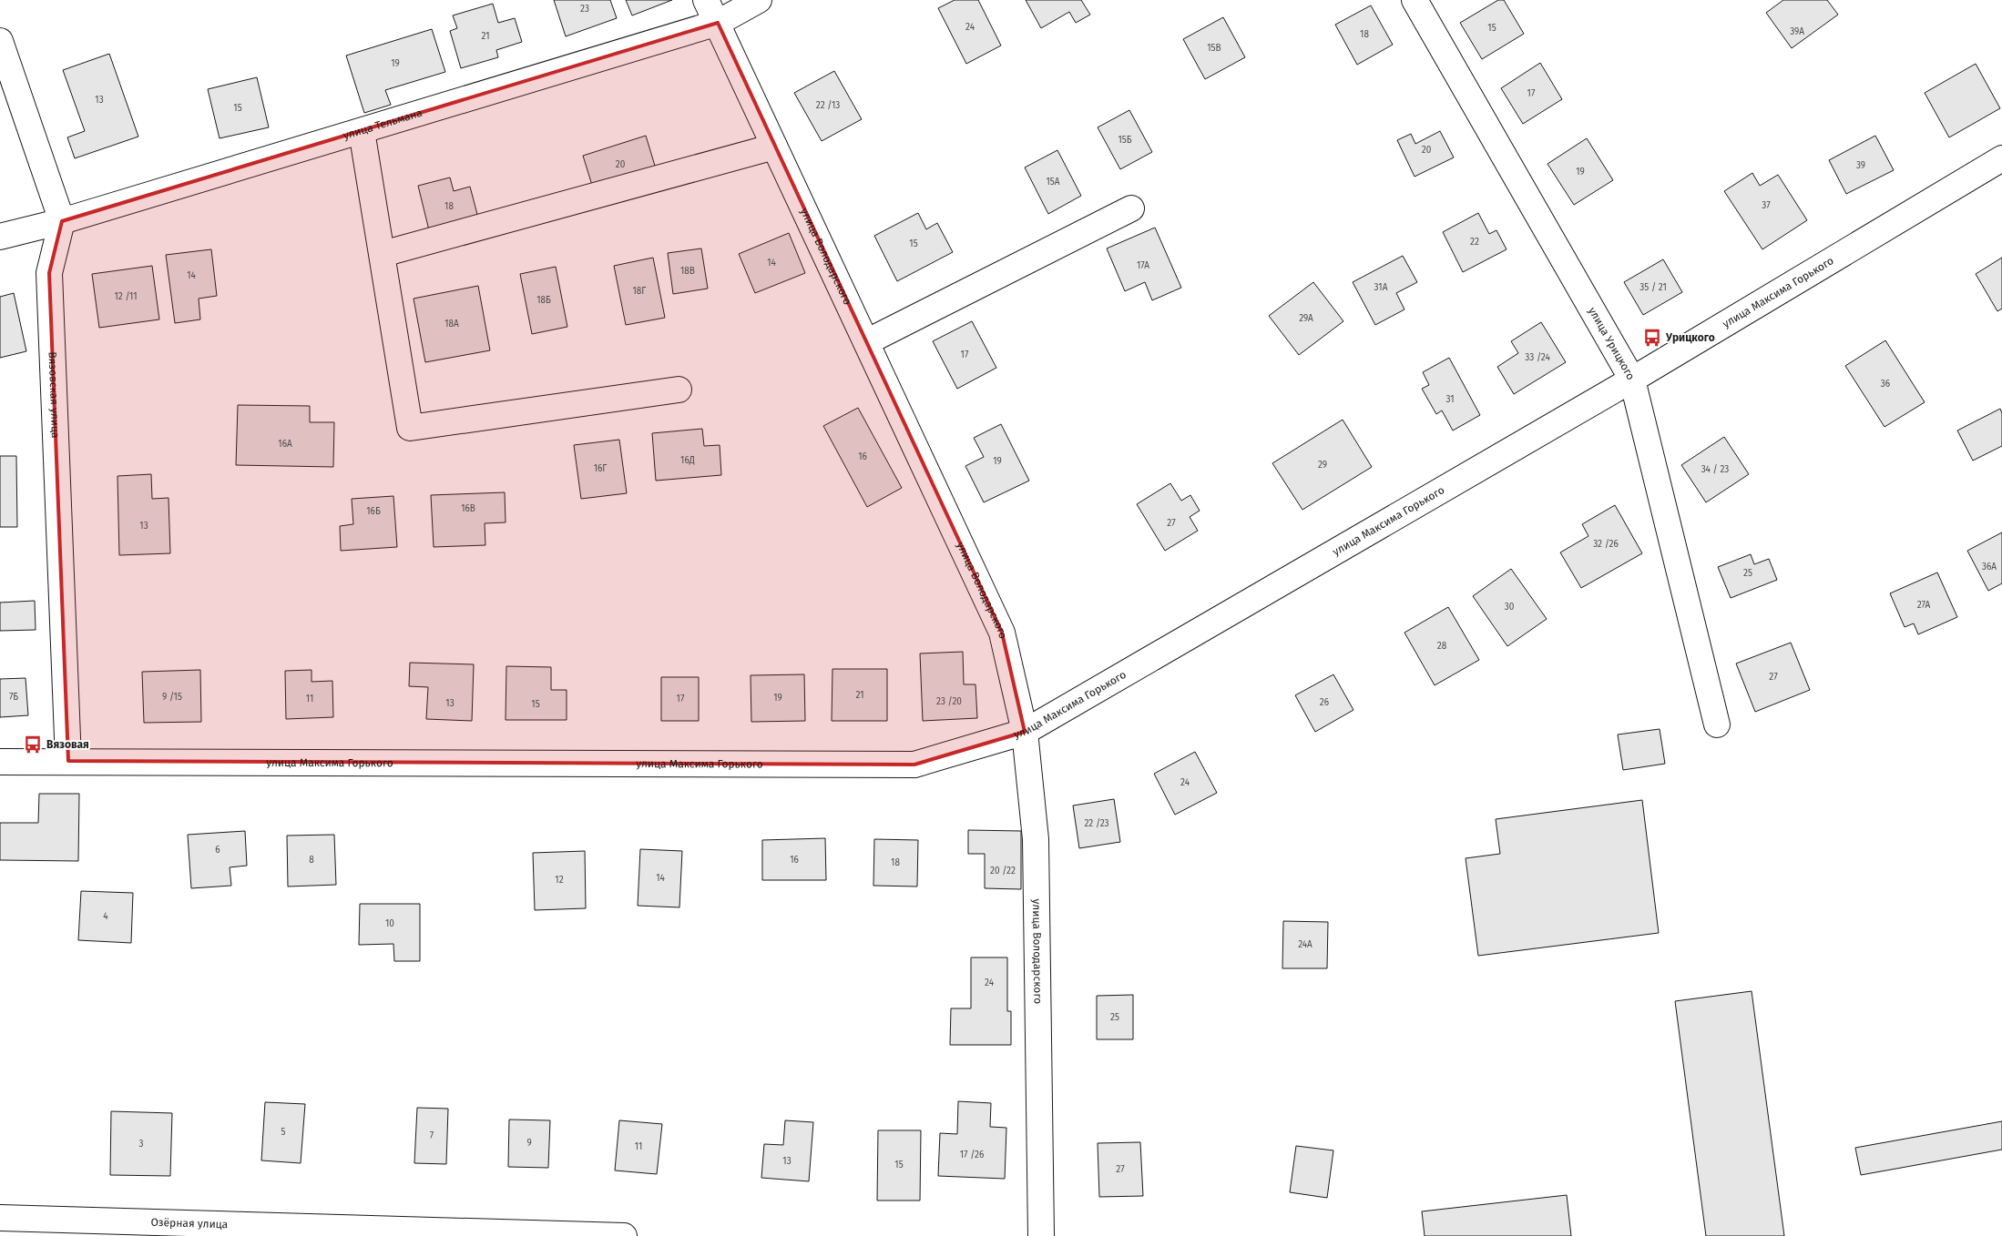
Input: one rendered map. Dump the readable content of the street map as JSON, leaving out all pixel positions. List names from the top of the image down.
{
  "streets": {
    "street": [
      "улица Тельмана",
      "улица Володарского",
      "улица Максима Горького",
      "улица Урицкого",
      "Вязовская улица",
      "Озёрная улица"
    ]
  },
  "crossings": [
    ["улица Тельмана", "улица Володарского"],
    ["улица Тельмана", "Вязовская улица"],
    ["улица Володарского", "улица Максима Горького"],
    ["улица Максима Горького", "улица Урицкого"],
    ["улица Максима Горького", "Вязовская улица"]
  ],
  "places": {
    "bus stop": ["Урицкого", "Вязовая"]
  },
  "house_numbers": [
    "23",
    "24",
    "15",
    "39А",
    "18",
    "21",
    "15В",
    "19",
    "17",
    "13",
    "22 /13",
    "15",
    "15Б",
    "20",
    "20",
    "39",
    "19",
    "15А",
    "37",
    "18",
    "22",
    "15",
    "14",
    "17А",
    "18В",
    "14",
    "31А",
    "35 / 21",
    "18Г",
    "12 /11",
    "18Б",
    "29А",
    "18А",
    "17",
    "33 /24",
    "36",
    "31",
    "16А",
    "16",
    "16Д",
    "19",
    "29",
    "16Г",
    "34 / 23",
    "16В",
    "16Б",
    "27",
    "13",
    "32 /26",
    "36А",
    "25",
    "27А",
    "30",
    "28",
    "27",
    "21",
    "7Б",
    "9 /15",
    "19",
    "11",
    "17",
    "23 /20",
    "26",
    "13",
    "15",
    "24",
    "22 /23",
    "6",
    "8",
    "16",
    "18",
    "20 /22",
    "14",
    "12",
    "4",
    "10",
    "24А",
    "24",
    "25",
    "5",
    "7",
    "9",
    "3",
    "11",
    "17 /26",
    "13",
    "15",
    "27"
  ]
}
